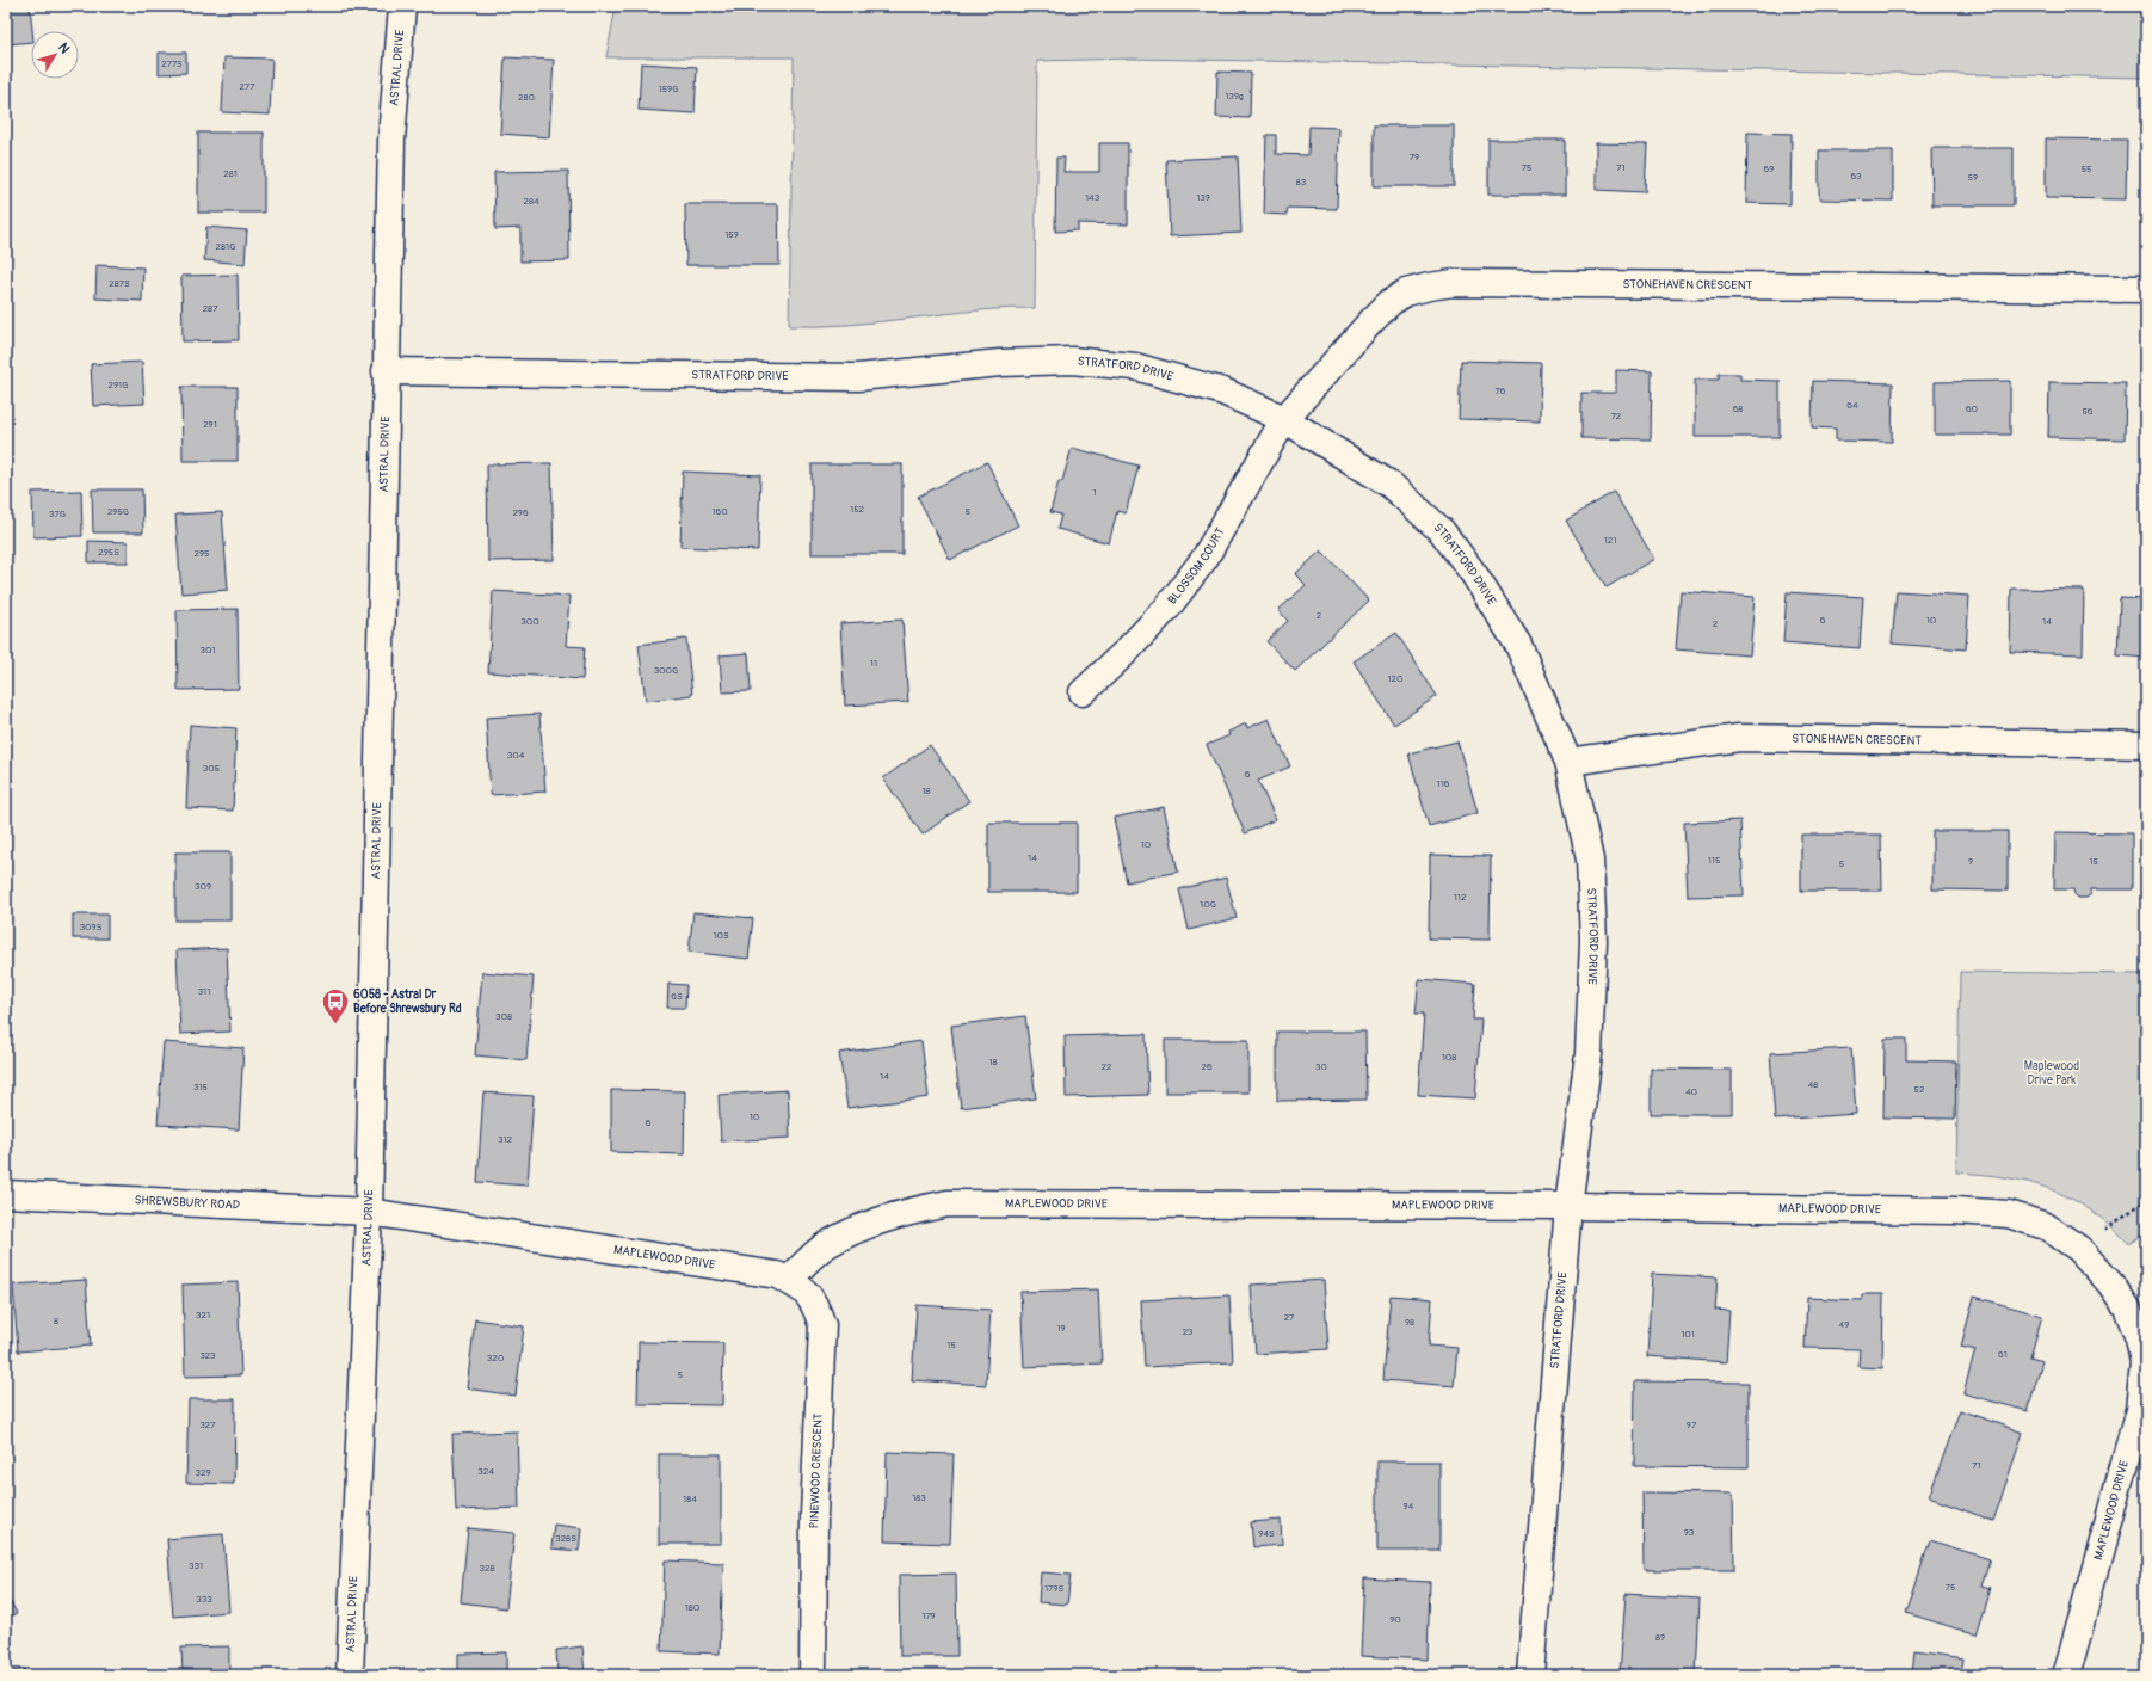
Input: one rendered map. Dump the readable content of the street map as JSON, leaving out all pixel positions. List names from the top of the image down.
{
  "streets": {
    "street": [
      "ASTRAL DRIVE",
      "STONEHAVEN CRESCENT",
      "STRATFORD DRIVE",
      "BLOSSOM COURT",
      "SHREWSBURY ROAD",
      "MAPLEWOOD DRIVE",
      "PINEWOOD CRESCENT"
    ]
  },
  "crossings": [
    ["ASTRAL DRIVE", "STRATFORD DRIVE"],
    ["ASTRAL DRIVE", "SHREWSBURY ROAD"],
    ["ASTRAL DRIVE", "MAPLEWOOD DRIVE"],
    ["STONEHAVEN CRESCENT", "STRATFORD DRIVE"],
    ["STONEHAVEN CRESCENT", "BLOSSOM COURT"],
    ["STRATFORD DRIVE", "BLOSSOM COURT"],
    ["STRATFORD DRIVE", "MAPLEWOOD DRIVE"],
    ["SHREWSBURY ROAD", "MAPLEWOOD DRIVE"],
    ["MAPLEWOOD DRIVE", "PINEWOOD CRESCENT"]
  ],
  "parks": ["Maplewood Drive Park"],
  "places": {
    "bus stop": ["6058 - Astral Dr Before Shrewsbury Rd"]
  },
  "house_numbers": [
    "277S",
    "277",
    "159G",
    "139g",
    "280",
    "79",
    "75",
    "71",
    "69",
    "55",
    "281",
    "63",
    "59",
    "83",
    "143",
    "139",
    "284",
    "159",
    "281G",
    "287S",
    "287",
    "291G",
    "76",
    "64",
    "68",
    "60",
    "56",
    "72",
    "291",
    "1",
    "152",
    "295G",
    "160",
    "5",
    "296",
    "37G",
    "121",
    "295S",
    "295",
    "2",
    "6",
    "10",
    "300",
    "14",
    "2",
    "301",
    "11",
    "300G",
    "120",
    "304",
    "305",
    "6",
    "116",
    "18",
    "10",
    "14",
    "115",
    "9",
    "15",
    "5",
    "309",
    "112",
    "10G",
    "309S",
    "10S",
    "311",
    "6S",
    "308",
    "108",
    "18",
    "22",
    "26",
    "30",
    "14",
    "48",
    "315",
    "52",
    "40",
    "10",
    "6",
    "312",
    "321",
    "27",
    "8",
    "98",
    "49",
    "19",
    "23",
    "101",
    "15",
    "61",
    "323",
    "320",
    "5",
    "327",
    "97",
    "71",
    "324",
    "329",
    "183",
    "184",
    "94",
    "93",
    "94S",
    "328S",
    "331",
    "328",
    "75",
    "179S",
    "333",
    "180",
    "179",
    "90",
    "89"
  ],
  "north": "top right"
}
